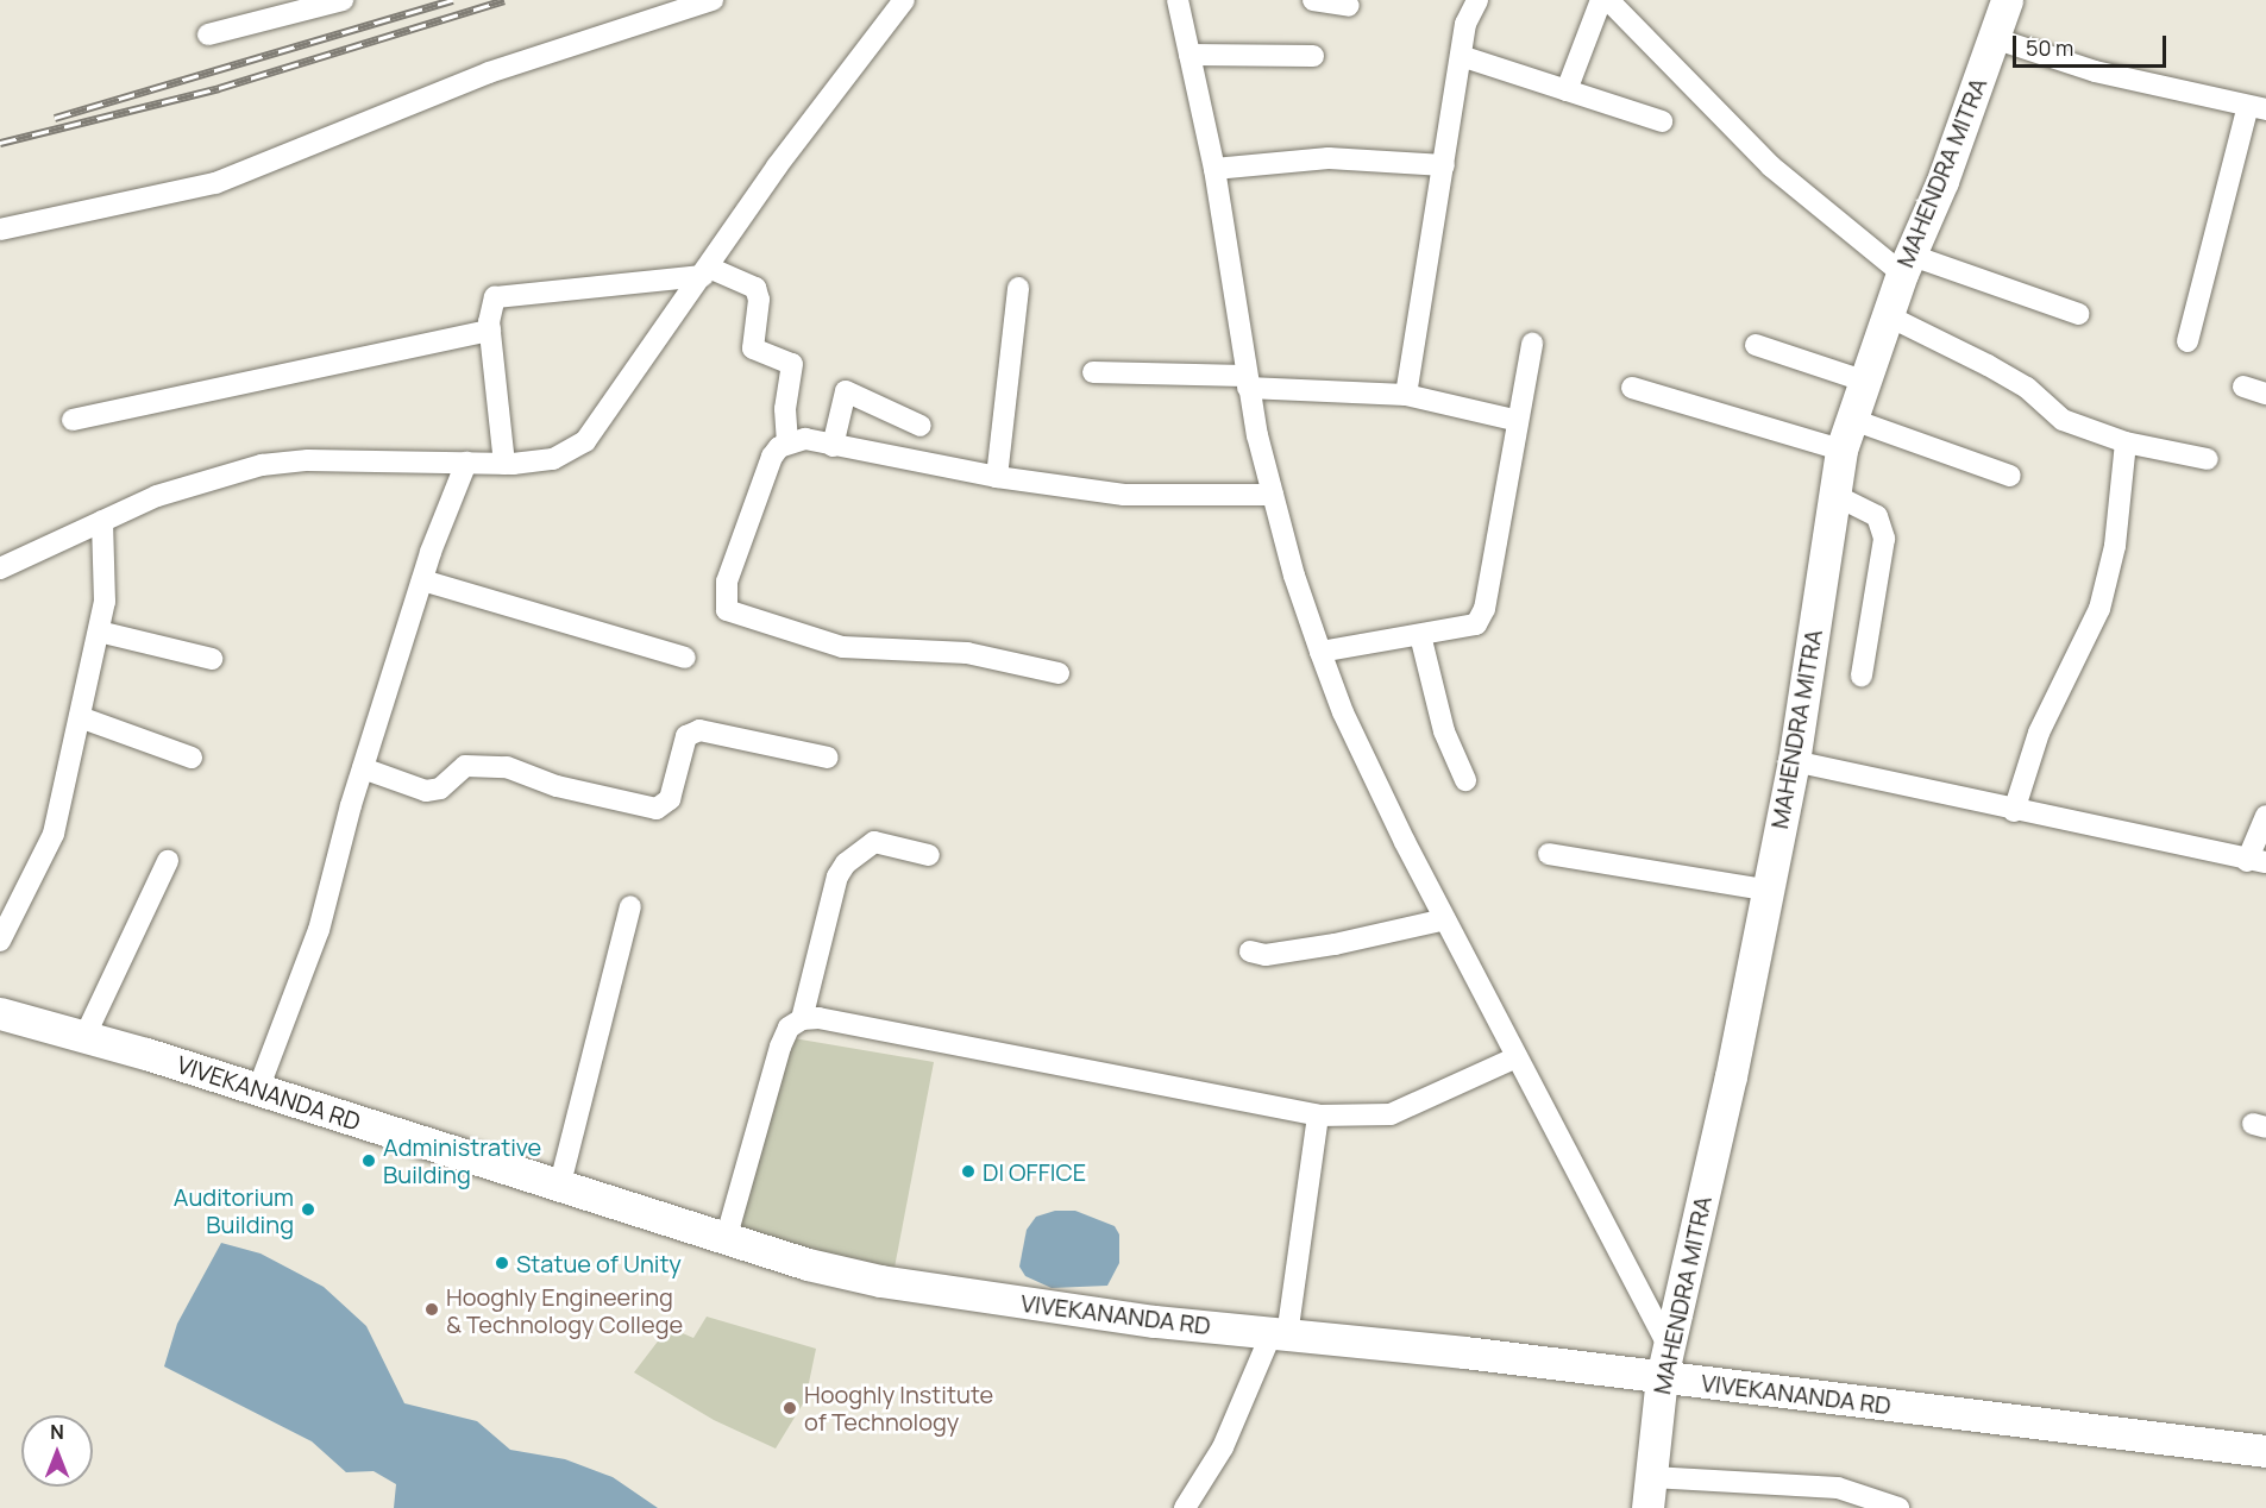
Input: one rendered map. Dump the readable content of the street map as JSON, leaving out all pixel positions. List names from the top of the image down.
{
  "streets": {
    "street": ["MAHENDRA MITRA", "VIVEKANANDA RD"]
  },
  "crossings": [
    ["MAHENDRA MITRA", "VIVEKANANDA RD"]
  ],
  "places": [
    "Administrative Building",
    "DI OFFICE",
    "Auditorium Building",
    "Statue of Unity",
    "Hooghly Engineering & Technology College",
    "Hooghly Institute of Technology"
  ],
  "scale_bar": "50 m",
  "north": "top"
}
